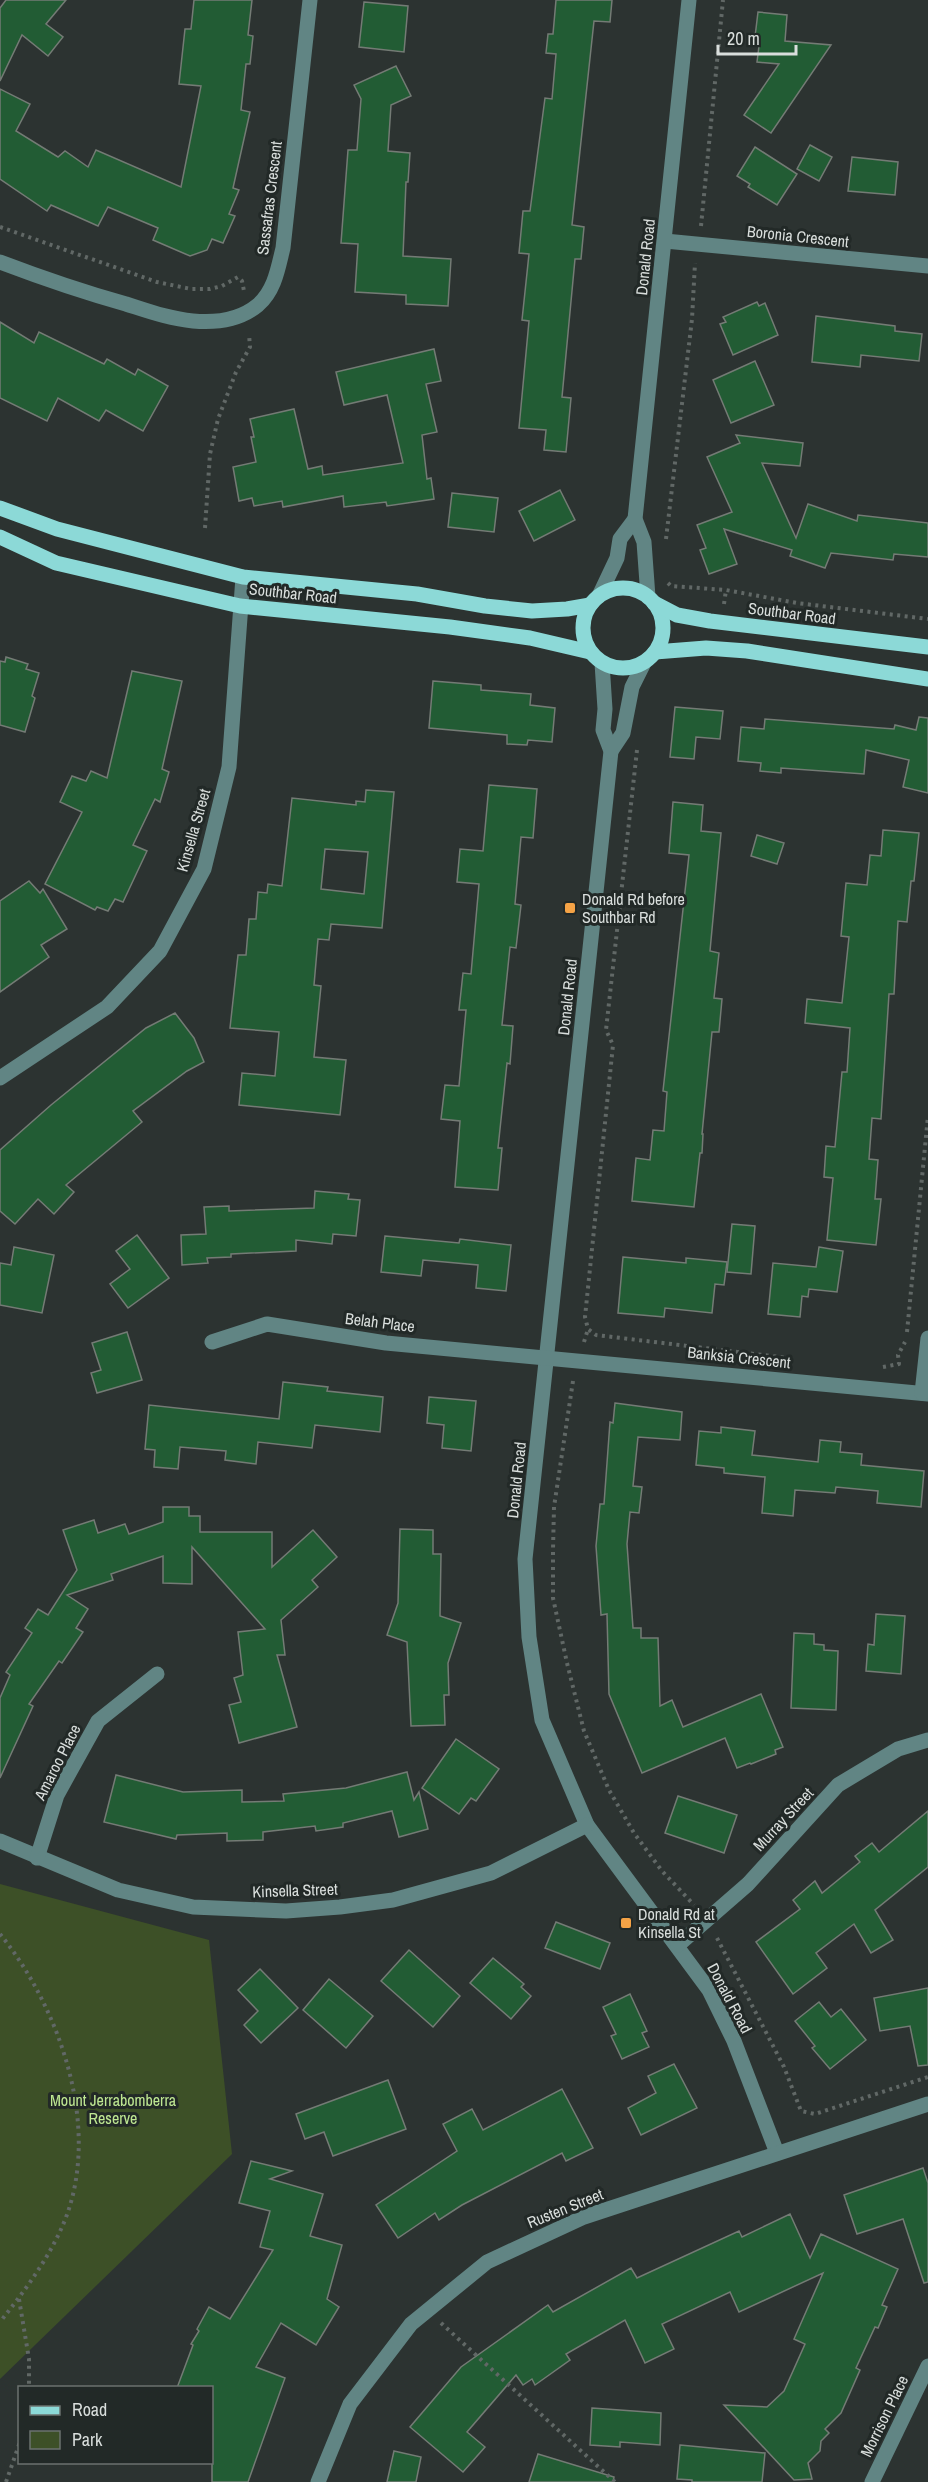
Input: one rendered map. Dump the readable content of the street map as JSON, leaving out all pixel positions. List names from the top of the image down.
{
  "streets": {
    "main road": ["Southbar Road"],
    "street": [
      "Sassafras Crescent",
      "Boronia Crescent",
      "Donald Road",
      "Kinsella Street",
      "Belah Place",
      "Banksia Crescent",
      "Amaroo Place",
      "Murray Street",
      "Rusten Street",
      "Morrison Place"
    ]
  },
  "crossings": [
    ["Boronia Crescent", "Donald Road"],
    ["Donald Road", "Southbar Road"],
    ["Donald Road", "Kinsella Street"],
    ["Donald Road", "Belah Place"],
    ["Donald Road", "Banksia Crescent"],
    ["Donald Road", "Murray Street"],
    ["Donald Road", "Rusten Street"],
    ["Southbar Road", "Kinsella Street"],
    ["Kinsella Street", "Amaroo Place"],
    ["Belah Place", "Banksia Crescent"]
  ],
  "parks": ["Mount Jerrabomberra Reserve"],
  "places": {
    "transit": ["Donald Rd before Southbar Rd", "Donald Rd at Kinsella St"]
  },
  "legend": ["Road", "Park"],
  "scale_bar": "20 m"
}
